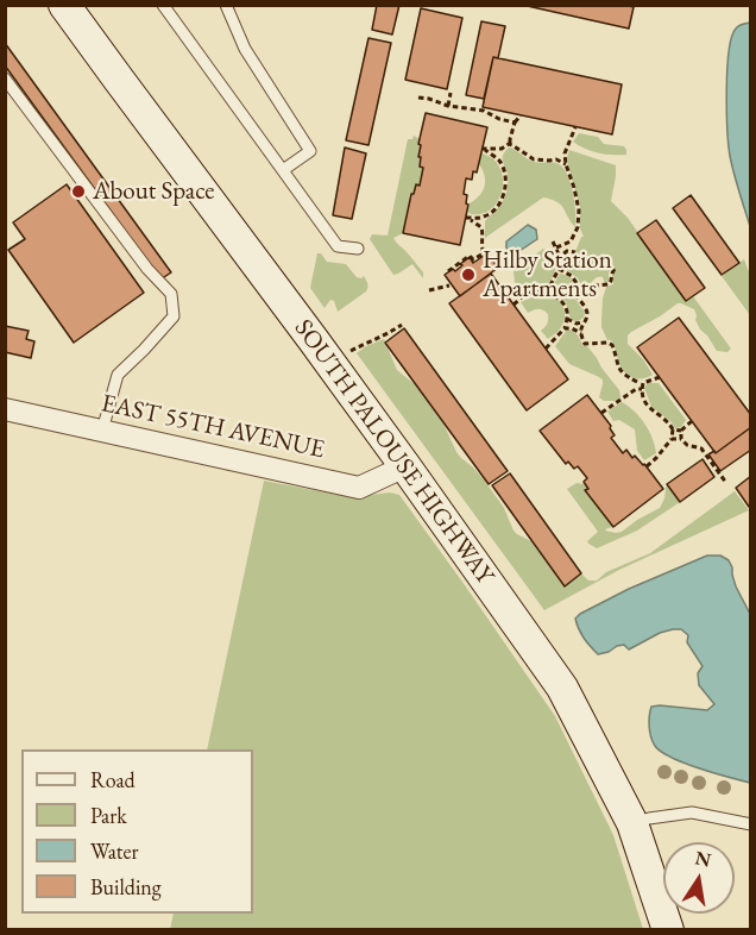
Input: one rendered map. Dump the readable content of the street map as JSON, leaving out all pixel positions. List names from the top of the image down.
{
  "streets": {
    "main road": ["SOUTH PALOUSE HIGHWAY"],
    "street": ["EAST 55TH AVENUE"]
  },
  "crossings": [
    ["EAST 55TH AVENUE", "SOUTH PALOUSE HIGHWAY"]
  ],
  "places": ["About Space", "Hilby Station Apartments"],
  "legend": [
    "Road",
    "Park",
    "Water",
    "Building"
  ],
  "north": "top"
}
